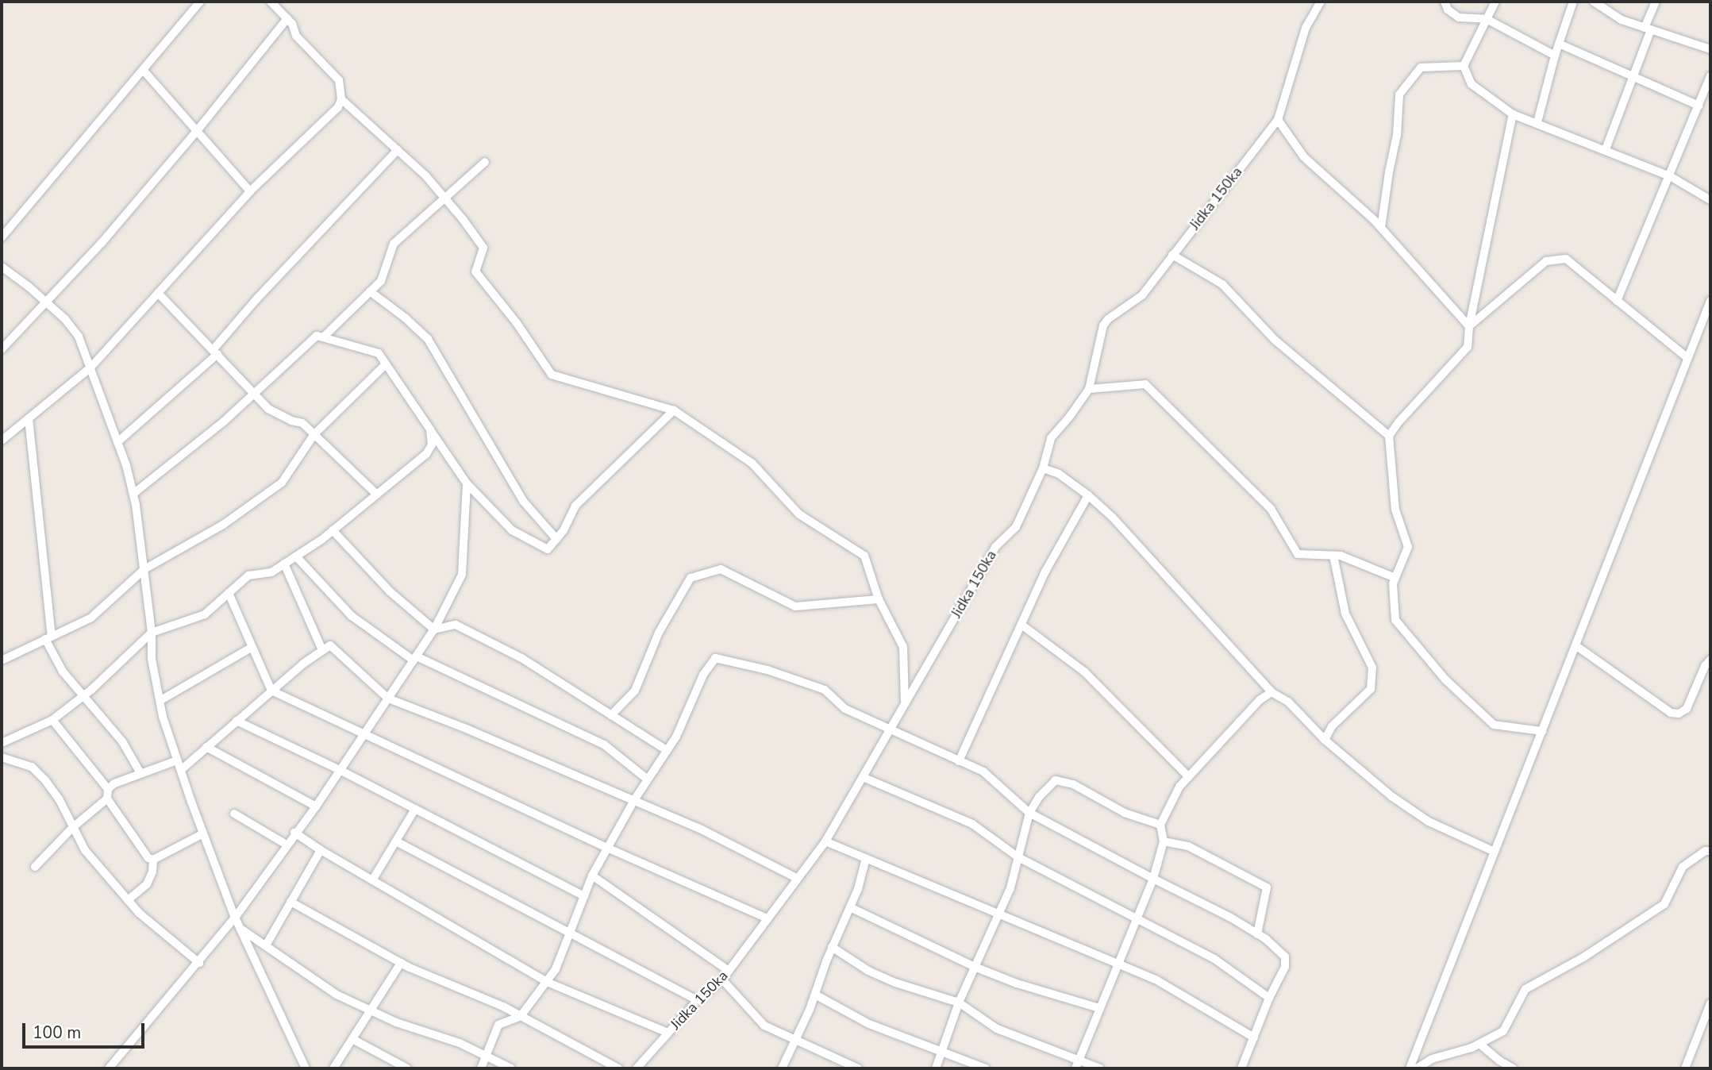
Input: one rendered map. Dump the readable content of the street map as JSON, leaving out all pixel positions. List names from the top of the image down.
{
  "streets": {
    "street": ["Jidka 150ka"]
  },
  "scale_bar": "100 m"
}
